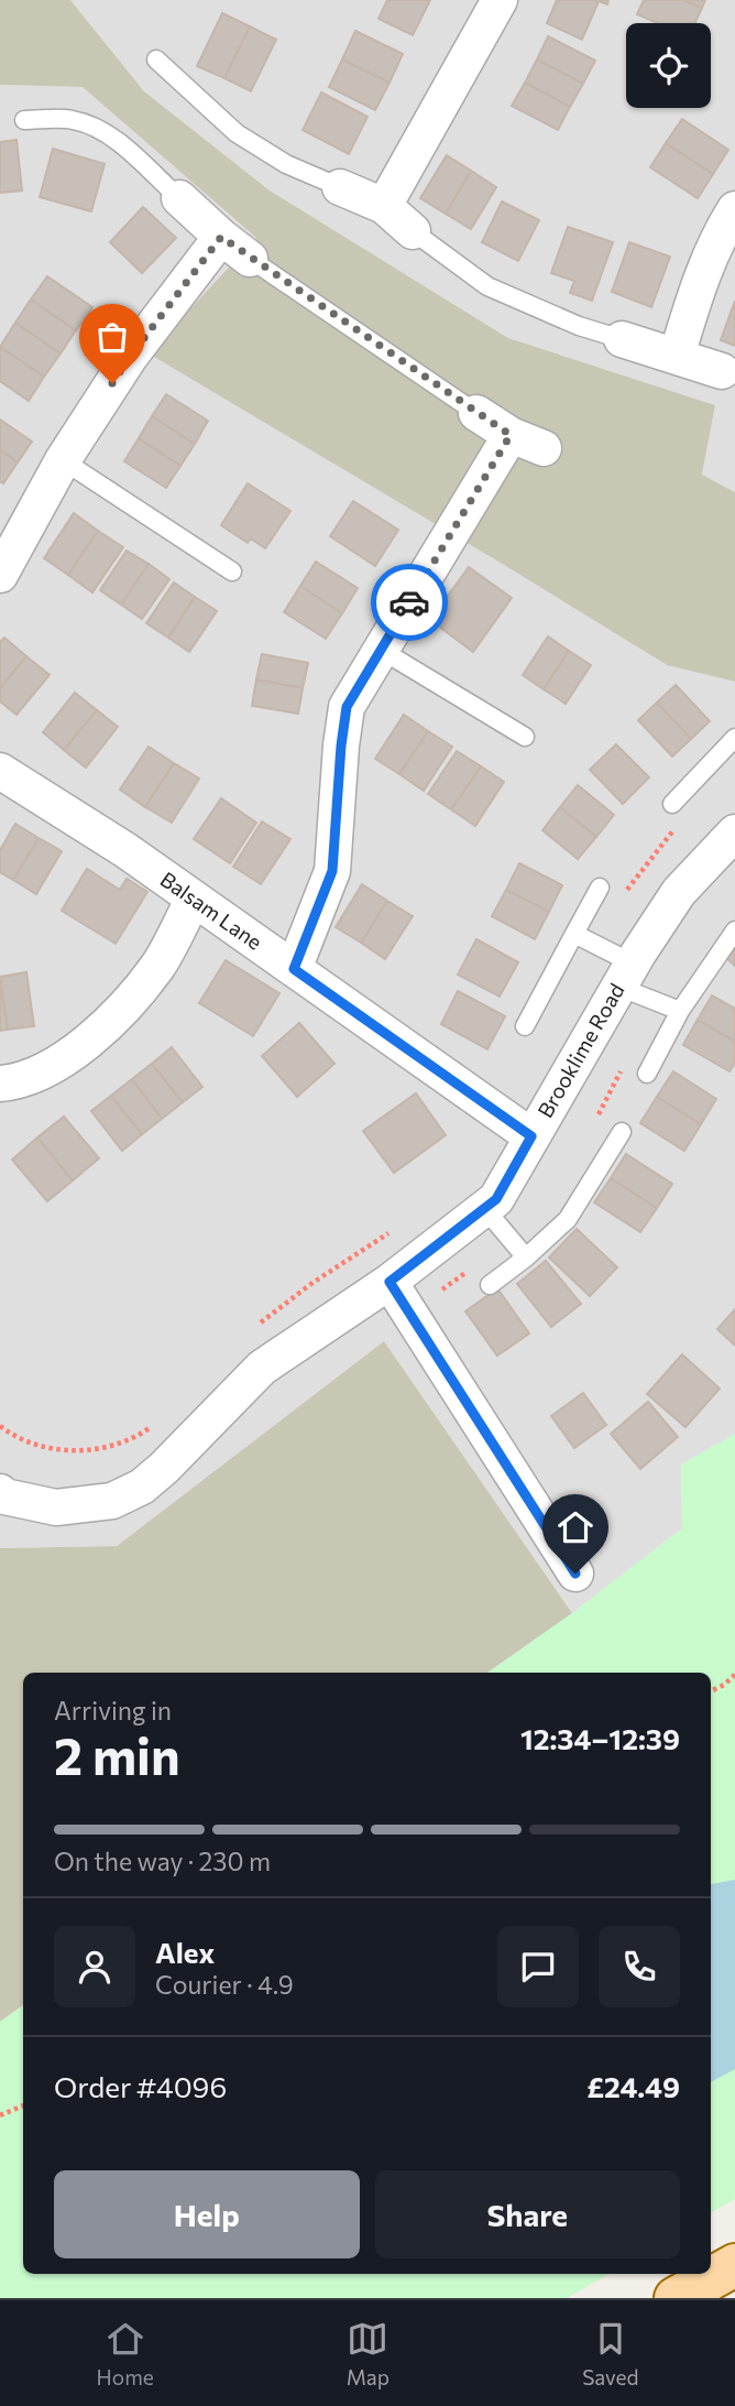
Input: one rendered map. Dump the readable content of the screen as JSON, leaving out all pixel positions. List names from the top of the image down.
{
  "streets": {
    "street": ["Balsam Lane", "Brooklime Road"]
  },
  "crossings": [
    ["Balsam Lane", "Brooklime Road"]
  ],
  "page": {
    "heading": ["2 min", "Arriving in", "12:34–12:39"],
    "panel": [
      "Alex",
      "Courier · 4.9",
      "Order #4096",
      "£24.49"
    ],
    "bar": "On the way · 230 m",
    "buttons": ["Help", "Share"],
    "tabs": ["Home", "Map", "Saved"]
  }
}
